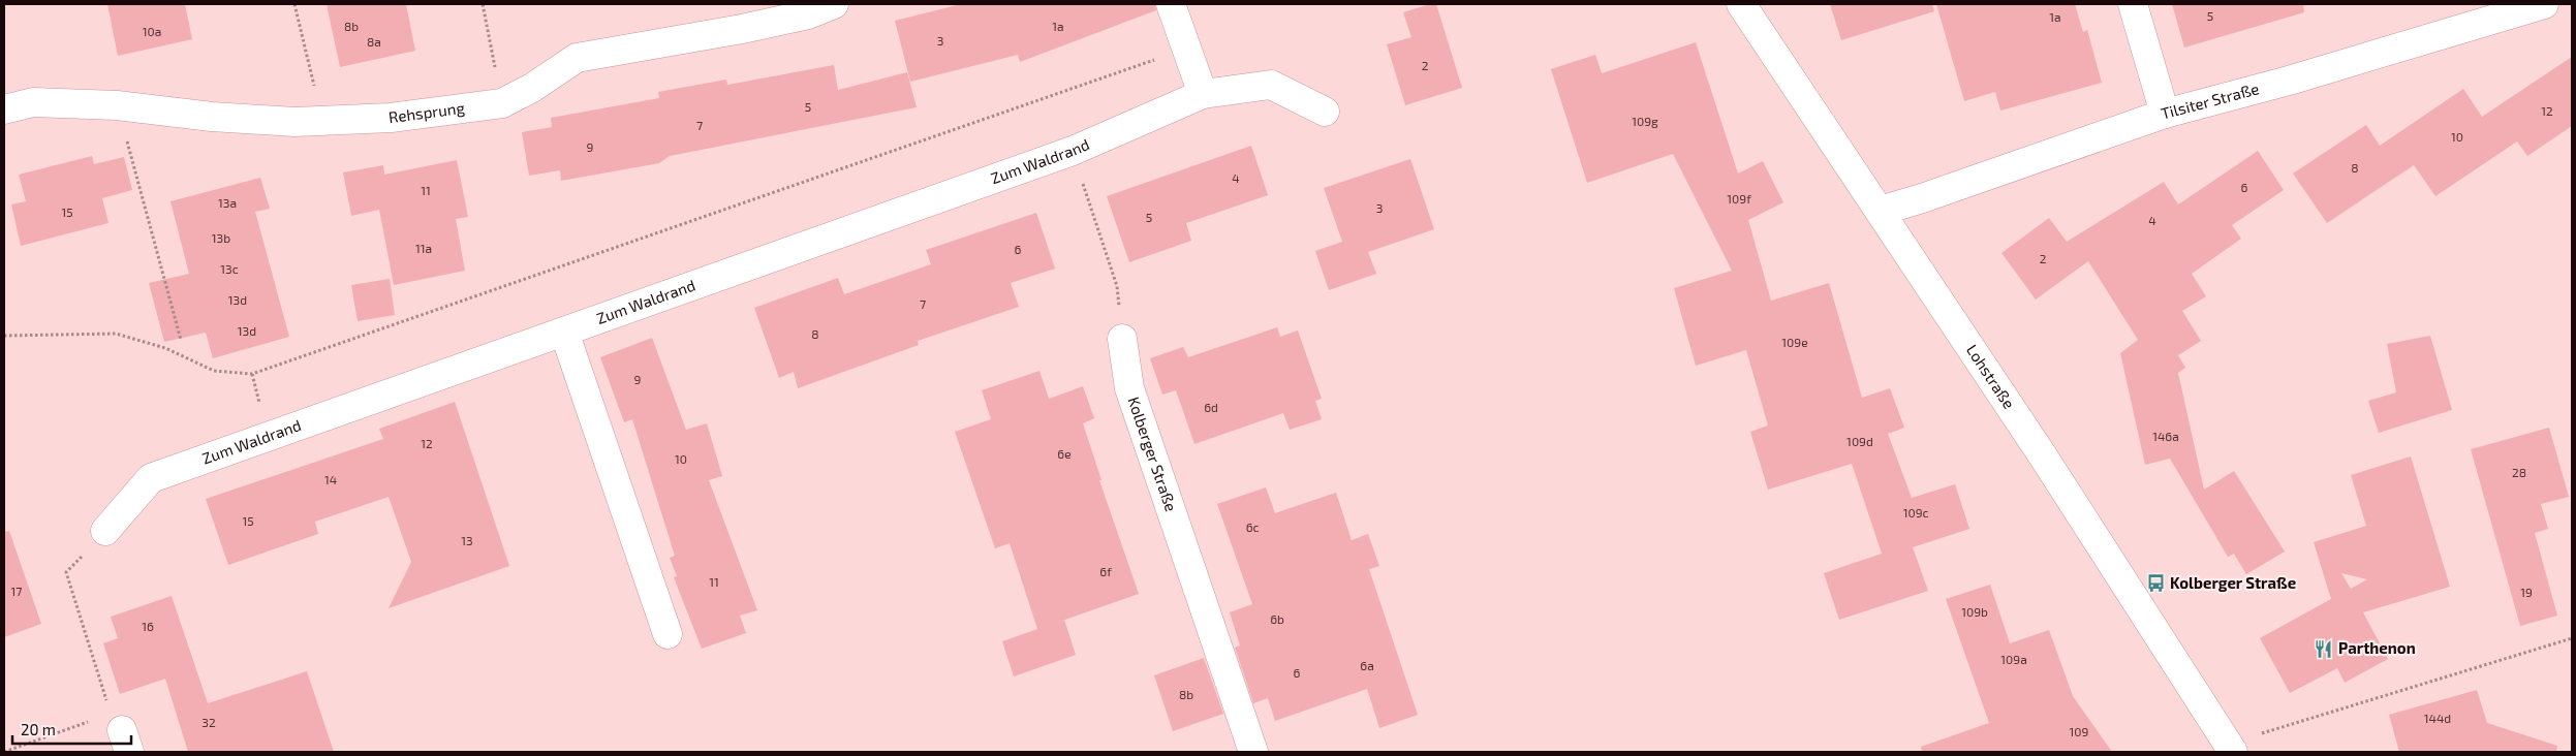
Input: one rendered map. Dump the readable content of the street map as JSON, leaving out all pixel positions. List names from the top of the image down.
{
  "streets": {
    "street": [
      "Tilsiter Straße",
      "Rehsprung",
      "Zum Waldrand",
      "Lohstraße",
      "Kolberger Straße"
    ]
  },
  "crossings": [
    ["Tilsiter Straße", "Lohstraße"]
  ],
  "places": {
    "bus stop": ["Kolberger Straße"],
    "restaurant": ["Parthenon"]
  },
  "house_numbers": [
    "5",
    "1a",
    "8b",
    "1a",
    "10a",
    "3",
    "8a",
    "2",
    "5",
    "12",
    "109g",
    "7",
    "10",
    "9",
    "8",
    "4",
    "6",
    "11",
    "109f",
    "13a",
    "3",
    "15",
    "5",
    "4",
    "13b",
    "11a",
    "6",
    "2",
    "13c",
    "13d",
    "7",
    "13d",
    "8",
    "109e",
    "9",
    "6d",
    "146a",
    "109d",
    "12",
    "6e",
    "10",
    "28",
    "14",
    "109c",
    "15",
    "6c",
    "13",
    "6f",
    "11",
    "17",
    "19",
    "109b",
    "6b",
    "16",
    "109a",
    "6a",
    "6",
    "8b",
    "144d",
    "32",
    "109"
  ],
  "scale_bar": "20 m"
}
